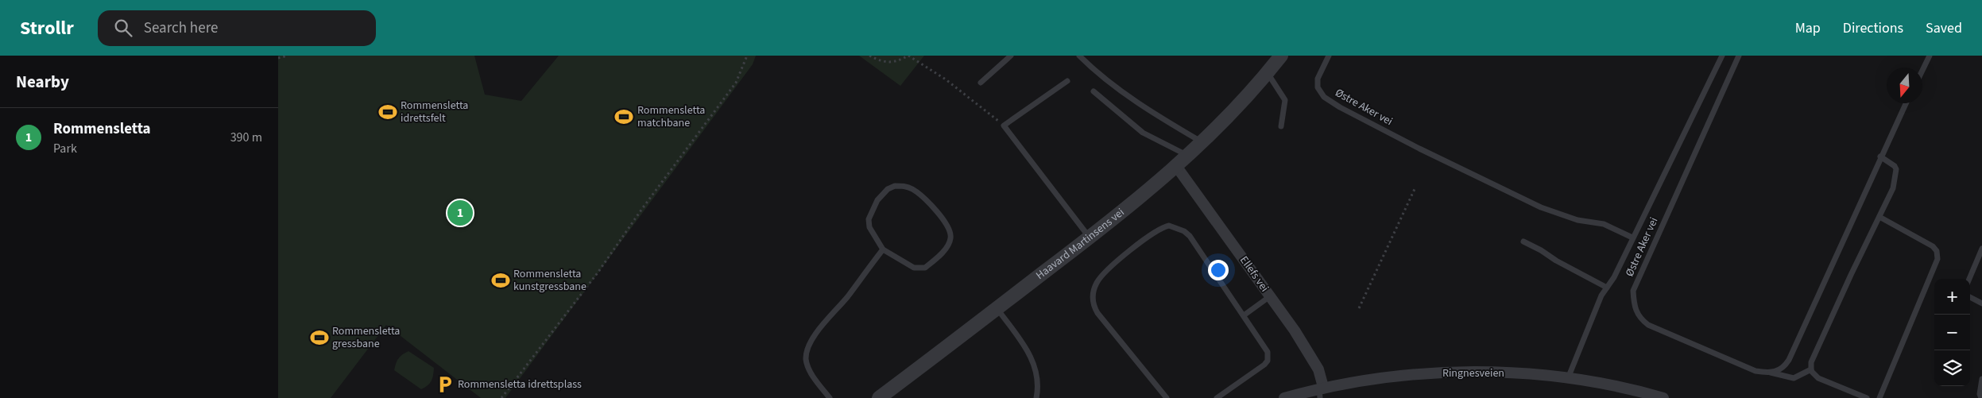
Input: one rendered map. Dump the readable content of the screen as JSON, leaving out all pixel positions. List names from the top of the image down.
{
  "streets": {
    "street": ["Haavard Martinsens vei", "Ellefs vei", "Ringnesveien"],
    "lane": ["Østre Aker vei"]
  },
  "crossings": [
    ["Østre Aker vei", "Ringnesveien"],
    ["Haavard Martinsens vei", "Ellefs vei"],
    ["Ellefs vei", "Ringnesveien"]
  ],
  "places": {
    "sports": [
      "Rommensletta idrettsfelt",
      "Rommensletta matchbane",
      "Rommensletta kunstgressbane",
      "Rommensletta gressbane"
    ],
    "parking": ["Rommensletta idrettsplass"]
  },
  "north": "bottom",
  "page": {
    "header": "Strollr",
    "search": "Search here",
    "nav": ["Map", "Directions", "Saved"],
    "heading": "Nearby",
    "list": [
      {
        "mark": "1",
        "name": "Rommensletta",
        "note": "Park",
        "value": "390 m"
      }
    ],
    "pins": "1",
    "map_buttons": ["+", "−"]
  }
}
